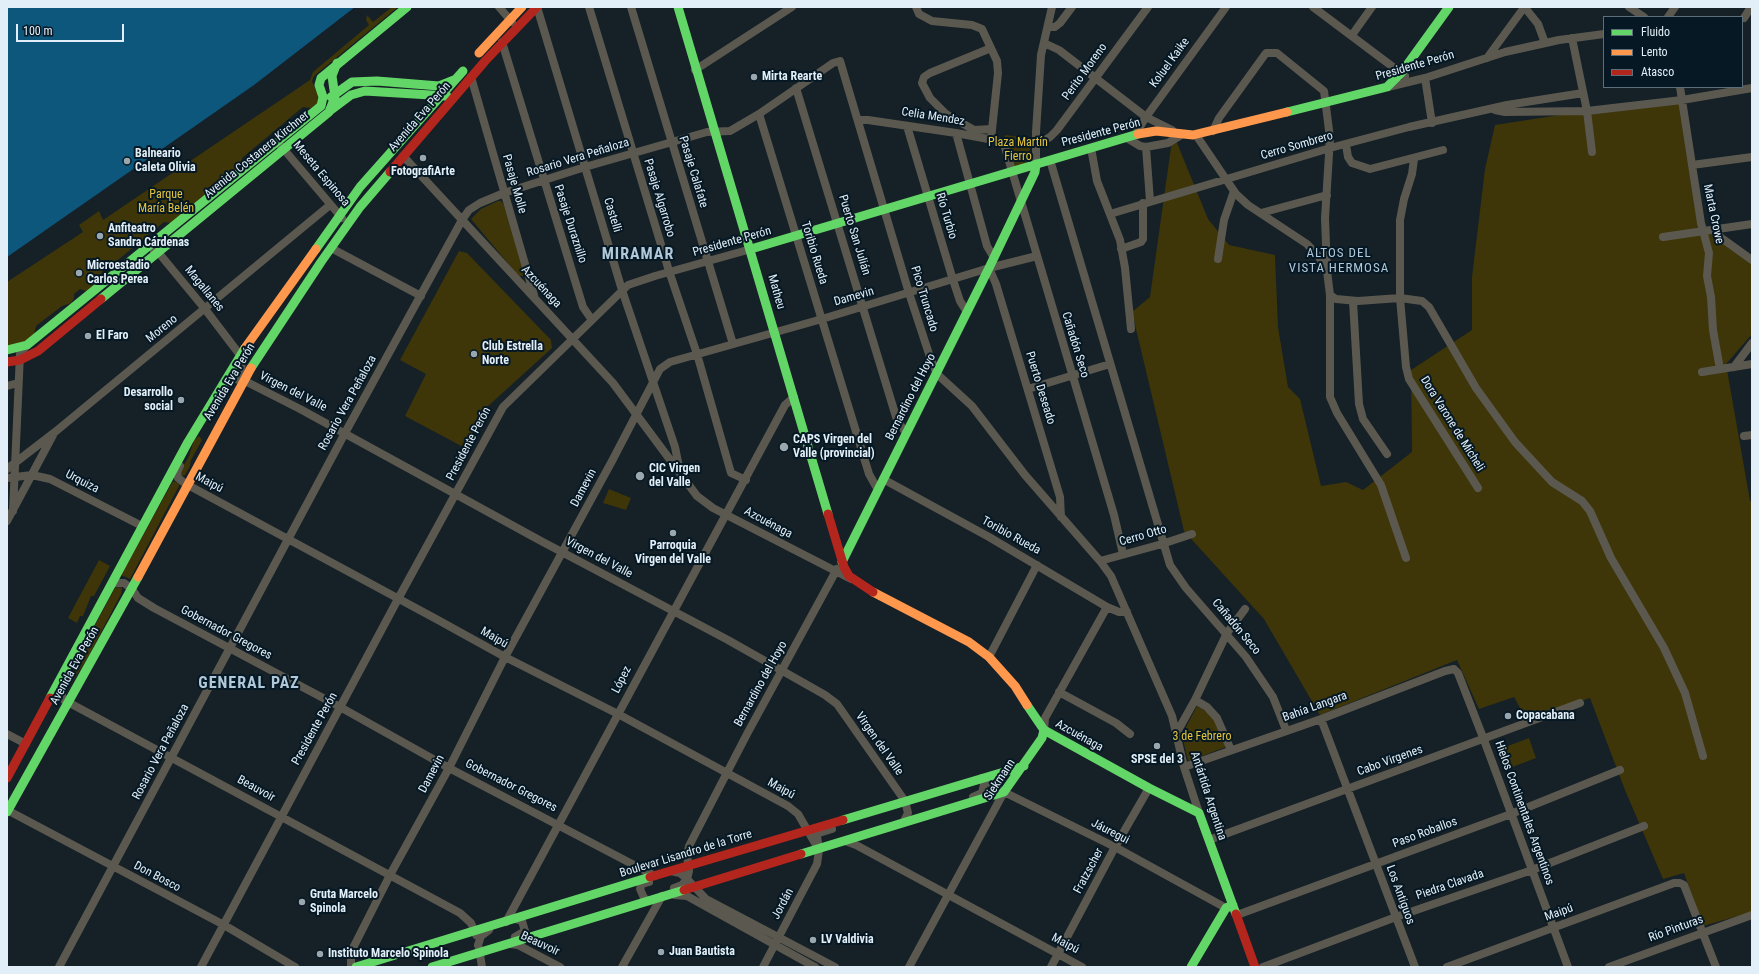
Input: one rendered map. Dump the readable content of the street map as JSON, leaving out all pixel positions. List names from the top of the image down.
{
  "streets": {
    "main road": [
      "Presidente Perón",
      "Avenida Eva Perón",
      "Avenida Costanera Kirchner",
      "Azcuénaga",
      "Matheu",
      "Bernardino del Hoyo",
      "Siekmann",
      "Antártida Argentina",
      "Boulevar Lisandro de la Torre"
    ],
    "street": [
      "Koluel Kaike",
      "Perito Moreno",
      "Celia Mendez",
      "Cerro Sombrero",
      "Rosario Vera Peñaloza",
      "Pasaje Calafate",
      "Meseta Espinosa",
      "Pasaje Molle",
      "Pasaje Algarrobo",
      "Marta Crowe",
      "Castelli",
      "Río Turbio",
      "Pasaje Duraznillo",
      "Puerto San Julián",
      "Toribio Rueda",
      "Magallanes",
      "Damevin",
      "Pico Truncado",
      "Moreno",
      "Cañadón Seco",
      "Puerto Deseado",
      "Virgen del Valle",
      "Dora Varone de Micheli",
      "Urquiza",
      "Maipú",
      "Cerro Otto",
      "Gobernador Gregores",
      "López",
      "Bahía Langara",
      "Cabo Virgenes",
      "Beauvoir",
      "Hielos Continentales Argentinos",
      "Jáuregui",
      "Paso Roballos",
      "Fratzscher",
      "Don Bosco",
      "Piedra Clavada",
      "Los Antiguos",
      "Jordán",
      "Río Pinturas"
    ]
  },
  "crossings": [
    ["Koluel Kaike", "Presidente Perón"],
    ["Presidente Perón", "Pasaje Calafate"],
    ["Presidente Perón", "Pasaje Algarrobo"],
    ["Presidente Perón", "Castelli"],
    ["Presidente Perón", "Río Turbio"],
    ["Presidente Perón", "Pasaje Duraznillo"],
    ["Presidente Perón", "Puerto San Julián"],
    ["Presidente Perón", "Toribio Rueda"],
    ["Presidente Perón", "Azcuénaga"],
    ["Presidente Perón", "Matheu"],
    ["Presidente Perón", "Pico Truncado"],
    ["Presidente Perón", "Cañadón Seco"],
    ["Presidente Perón", "Virgen del Valle"],
    ["Presidente Perón", "Bernardino del Hoyo"],
    ["Presidente Perón", "Maipú"],
    ["Presidente Perón", "Gobernador Gregores"],
    ["Presidente Perón", "Beauvoir"],
    ["Presidente Perón", "Don Bosco"],
    ["Perito Moreno", "Bernardino del Hoyo"],
    ["Avenida Eva Perón", "Avenida Costanera Kirchner"],
    ["Avenida Eva Perón", "Meseta Espinosa"],
    ["Avenida Eva Perón", "Pasaje Molle"],
    ["Avenida Eva Perón", "Castelli"],
    ["Avenida Eva Perón", "Pasaje Duraznillo"],
    ["Avenida Eva Perón", "Azcuénaga"],
    ["Avenida Eva Perón", "Magallanes"],
    ["Avenida Eva Perón", "Virgen del Valle"],
    ["Avenida Eva Perón", "Urquiza"],
    ["Avenida Eva Perón", "Maipú"],
    ["Avenida Eva Perón", "Gobernador Gregores"],
    ["Avenida Eva Perón", "Beauvoir"],
    ["Avenida Eva Perón", "Don Bosco"],
    ["Celia Mendez", "Río Turbio"],
    ["Celia Mendez", "Pico Truncado"],
    ["Celia Mendez", "Cañadón Seco"],
    ["Cerro Sombrero", "Marta Crowe"],
    ["Avenida Costanera Kirchner", "Meseta Espinosa"],
    ["Avenida Costanera Kirchner", "Magallanes"],
    ["Rosario Vera Peñaloza", "Pasaje Calafate"],
    ["Rosario Vera Peñaloza", "Pasaje Molle"],
    ["Rosario Vera Peñaloza", "Pasaje Algarrobo"],
    ["Rosario Vera Peñaloza", "Castelli"],
    ["Rosario Vera Peñaloza", "Pasaje Duraznillo"],
    ["Rosario Vera Peñaloza", "Puerto San Julián"],
    ["Rosario Vera Peñaloza", "Toribio Rueda"],
    ["Rosario Vera Peñaloza", "Azcuénaga"],
    ["Rosario Vera Peñaloza", "Matheu"],
    ["Rosario Vera Peñaloza", "Pico Truncado"],
    ["Rosario Vera Peñaloza", "Virgen del Valle"],
    ["Rosario Vera Peñaloza", "Maipú"],
    ["Rosario Vera Peñaloza", "Gobernador Gregores"],
    ["Rosario Vera Peñaloza", "Beauvoir"],
    ["Rosario Vera Peñaloza", "Don Bosco"],
    ["Pasaje Calafate", "Damevin"],
    ["Meseta Espinosa", "Moreno"],
    ["Pasaje Molle", "Azcuénaga"],
    ["Pasaje Algarrobo", "Damevin"],
    ["Pasaje Algarrobo", "López"],
    ["Castelli", "Azcuénaga"],
    ["Castelli", "Damevin"],
    ["Río Turbio", "Damevin"],
    ["Río Turbio", "Bernardino del Hoyo"],
    ["Puerto San Julián", "Damevin"],
    ["Puerto San Julián", "Bernardino del Hoyo"],
    ["Toribio Rueda", "Damevin"],
    ["Toribio Rueda", "Pico Truncado"],
    ["Toribio Rueda", "Bernardino del Hoyo"],
    ["Toribio Rueda", "Siekmann"],
    ["Toribio Rueda", "Antártida Argentina"],
    ["Azcuénaga", "Matheu"],
    ["Azcuénaga", "Damevin"],
    ["Azcuénaga", "Bernardino del Hoyo"],
    ["Azcuénaga", "López"],
    ["Azcuénaga", "Siekmann"],
    ["Azcuénaga", "Antártida Argentina"],
    ["Azcuénaga", "Fratzscher"],
    ["Magallanes", "Moreno"],
    ["Magallanes", "Virgen del Valle"],
    ["Matheu", "Damevin"],
    ["Matheu", "Bernardino del Hoyo"],
    ["Matheu", "López"],
    ["Damevin", "Pico Truncado"],
    ["Damevin", "Cañadón Seco"],
    ["Damevin", "Puerto Deseado"],
    ["Damevin", "Virgen del Valle"],
    ["Damevin", "Bernardino del Hoyo"],
    ["Damevin", "Maipú"],
    ["Damevin", "Gobernador Gregores"],
    ["Damevin", "Beauvoir"],
    ["Pico Truncado", "Puerto Deseado"],
    ["Pico Truncado", "Bernardino del Hoyo"],
    ["Pico Truncado", "Cerro Otto"],
    ["Pico Truncado", "Antártida Argentina"],
    ["Cañadón Seco", "Bernardino del Hoyo"],
    ["Cañadón Seco", "Cerro Otto"],
    ["Cañadón Seco", "Bahía Langara"],
    ["Puerto Deseado", "Bernardino del Hoyo"],
    ["Virgen del Valle", "Bernardino del Hoyo"],
    ["Virgen del Valle", "López"],
    ["Virgen del Valle", "Boulevar Lisandro de la Torre"],
    ["Bernardino del Hoyo", "Maipú"],
    ["Bernardino del Hoyo", "Boulevar Lisandro de la Torre"],
    ["Maipú", "López"],
    ["Maipú", "Siekmann"],
    ["Maipú", "Hielos Continentales Argentinos"],
    ["Maipú", "Boulevar Lisandro de la Torre"],
    ["Maipú", "Fratzscher"],
    ["Maipú", "Jordán"],
    ["Maipú", "Río Pinturas"],
    ["Gobernador Gregores", "López"],
    ["Gobernador Gregores", "Boulevar Lisandro de la Torre"],
    ["López", "Boulevar Lisandro de la Torre"],
    ["Bahía Langara", "Antártida Argentina"],
    ["Bahía Langara", "Hielos Continentales Argentinos"],
    ["Bahía Langara", "Los Antiguos"],
    ["Cabo Virgenes", "Antártida Argentina"],
    ["Cabo Virgenes", "Hielos Continentales Argentinos"],
    ["Cabo Virgenes", "Los Antiguos"],
    ["Siekmann", "Jáuregui"],
    ["Siekmann", "Boulevar Lisandro de la Torre"],
    ["Beauvoir", "Boulevar Lisandro de la Torre"],
    ["Antártida Argentina", "Jáuregui"],
    ["Antártida Argentina", "Paso Roballos"],
    ["Hielos Continentales Argentinos", "Paso Roballos"],
    ["Hielos Continentales Argentinos", "Piedra Clavada"],
    ["Jáuregui", "Boulevar Lisandro de la Torre"],
    ["Jáuregui", "Fratzscher"],
    ["Paso Roballos", "Los Antiguos"],
    ["Boulevar Lisandro de la Torre", "Jordán"],
    ["Piedra Clavada", "Los Antiguos"]
  ],
  "districts": ["ALTOS DEL VISTA HERMOSA", "MIRAMAR", "GENERAL PAZ"],
  "parks": ["Plaza Martín Fierro", "Parque María Belén", "3 de Febrero"],
  "places": [
    "Mirta Rearte",
    "FotografiArte",
    "Balneario Caleta Olivia",
    "Anfiteatro Sandra Cárdenas",
    "Microestadio Carlos Perea",
    "El Faro",
    "Club Estrella Norte",
    "Desarrollo social",
    "CAPS Virgen del Valle (provincial)",
    "CIC Virgen del Valle",
    "Parroquia Virgen del Valle",
    "Copacabana",
    "SPSE del 3",
    "Gruta Marcelo Spinola",
    "LV Valdivia",
    "Juan Bautista",
    "Instituto Marcelo Spinola"
  ],
  "legend": ["Fluido", "Lento", "Atasco"],
  "scale_bar": "100 m"
}
